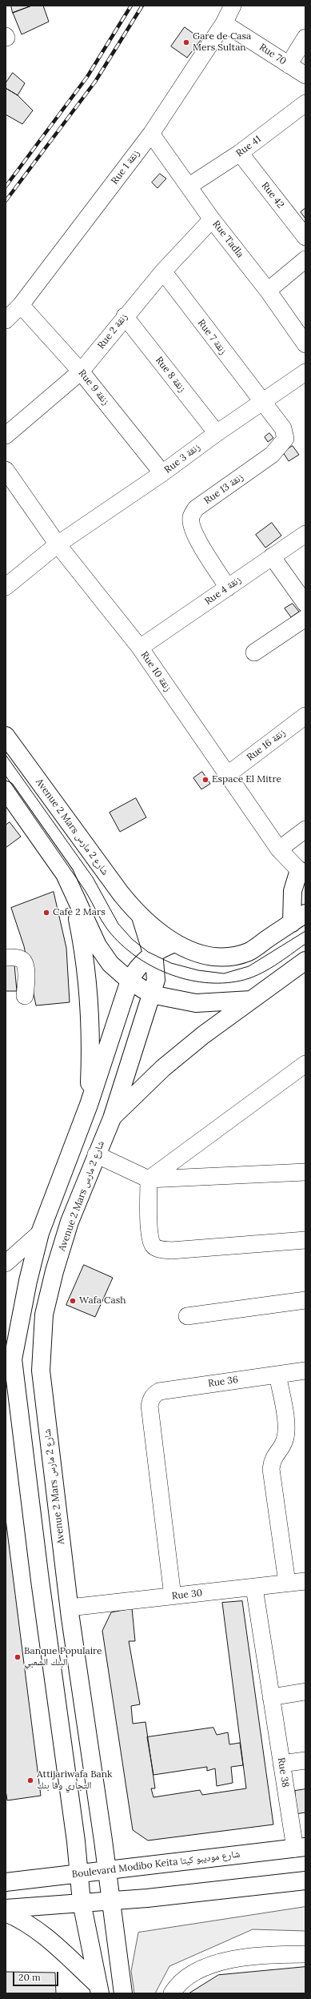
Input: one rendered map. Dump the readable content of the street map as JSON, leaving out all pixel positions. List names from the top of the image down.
{
  "streets": {
    "main road": ["Avenue 2 Mars شارع 2 مارس", "Boulevard Modibo Keita شارع موديبو كيتا"],
    "street": [
      "Rue 70",
      "Rue 41",
      "Rue 1 زنقة",
      "Rue 42",
      "Rue Tadla",
      "Rue 2 زنقة",
      "Rue 7 زنقة",
      "Rue 8 زنقة",
      "Rue 9 زنقة",
      "Rue 3 زنقة",
      "Rue 13 زنقة",
      "Rue 4 زنقة",
      "Rue 10 زنقة",
      "Rue 16 زنقة",
      "Rue 36",
      "Rue 30",
      "Rue 38"
    ]
  },
  "crossings": [
    ["Rue 70", "Rue 1 زنقة"],
    ["Rue 41", "Rue 42"],
    ["Rue 41", "Rue Tadla"],
    ["Rue 1 زنقة", "Rue Tadla"],
    ["Rue 1 زنقة", "Rue 9 زنقة"],
    ["Rue Tadla", "Rue 2 زنقة"],
    ["Rue 2 زنقة", "Rue 7 زنقة"],
    ["Rue 2 زنقة", "Rue 8 زنقة"],
    ["Rue 2 زنقة", "Rue 9 زنقة"],
    ["Rue 7 زنقة", "Rue 3 زنقة"],
    ["Rue 7 زنقة", "Rue 13 زنقة"],
    ["Rue 8 زنقة", "Rue 3 زنقة"],
    ["Rue 9 زنقة", "Rue 3 زنقة"],
    ["Rue 3 زنقة", "Rue 13 زنقة"],
    ["Rue 3 زنقة", "Rue 10 زنقة"],
    ["Rue 13 زنقة", "Rue 4 زنقة"],
    ["Rue 4 زنقة", "Rue 10 زنقة"],
    ["Rue 10 زنقة", "Rue 16 زنقة"],
    ["Avenue 2 Mars شارع 2 مارس", "Rue 30"],
    ["Avenue 2 Mars شارع 2 مارس", "Boulevard Modibo Keita شارع موديبو كيتا"],
    ["Rue 36", "Rue 30"],
    ["Rue 30", "Rue 38"],
    ["Rue 38", "Boulevard Modibo Keita شارع موديبو كيتا"]
  ],
  "places": [
    "Gare de Casa Mers Sultan",
    "Espace El Mitre",
    "Cafe 2 Mars",
    "Wafa Cash",
    "Banque Populaire البنك الشعبي",
    "Attijariwafa Bank التجاري وفا بنك"
  ],
  "scale_bar": "20 m"
}
